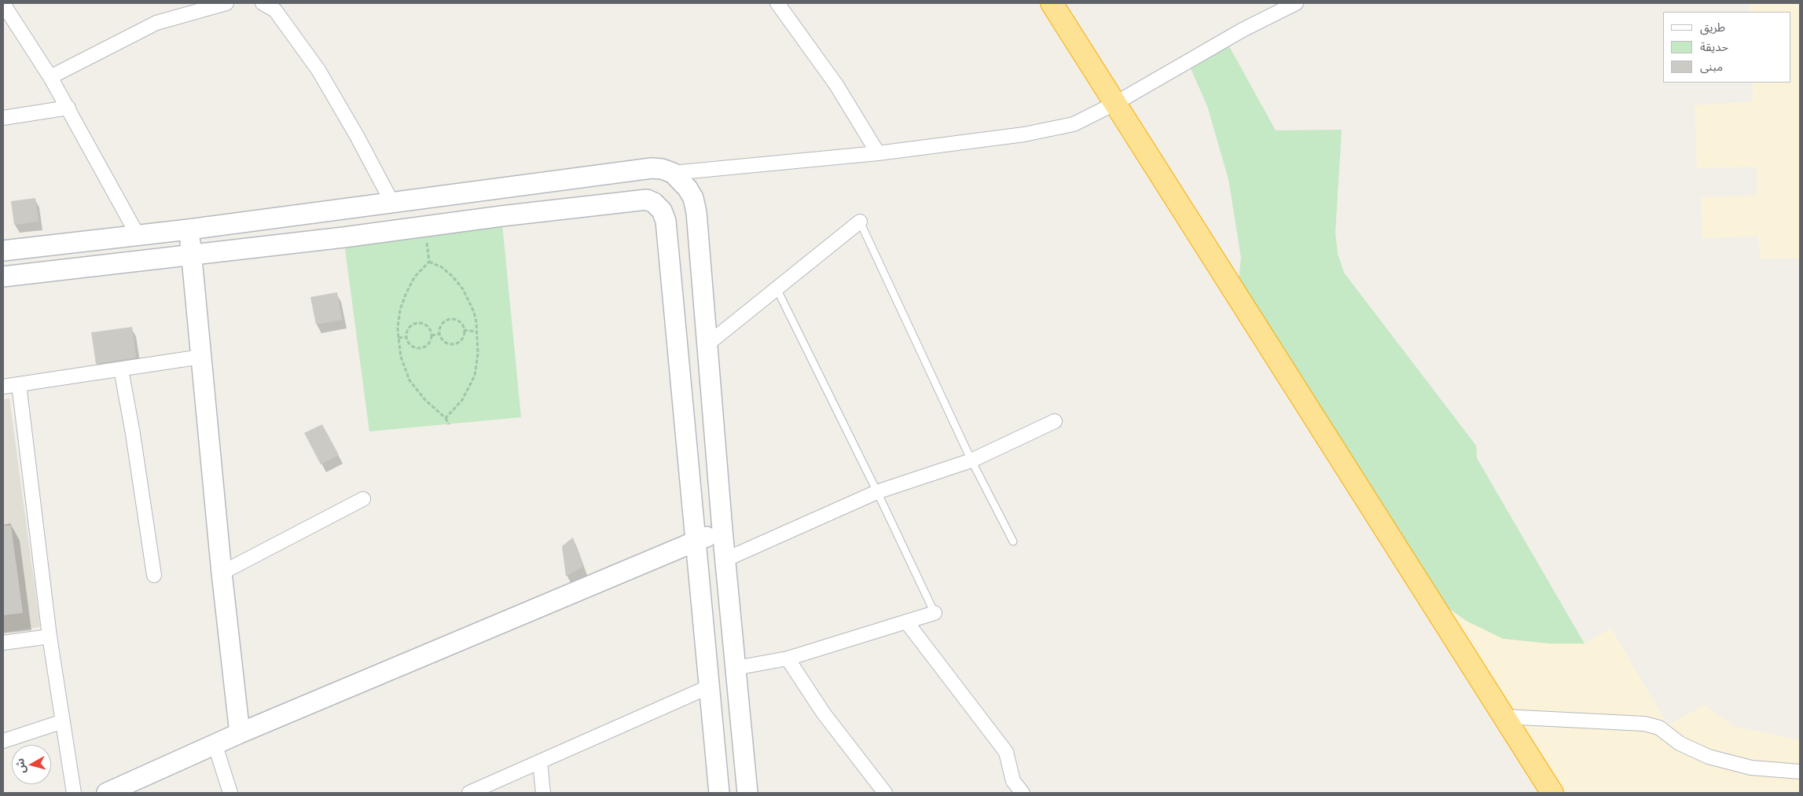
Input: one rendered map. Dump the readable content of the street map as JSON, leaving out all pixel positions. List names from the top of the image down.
{
  "legend": ["طريق", "حديقة", "مبنى"],
  "north": "left"
}
